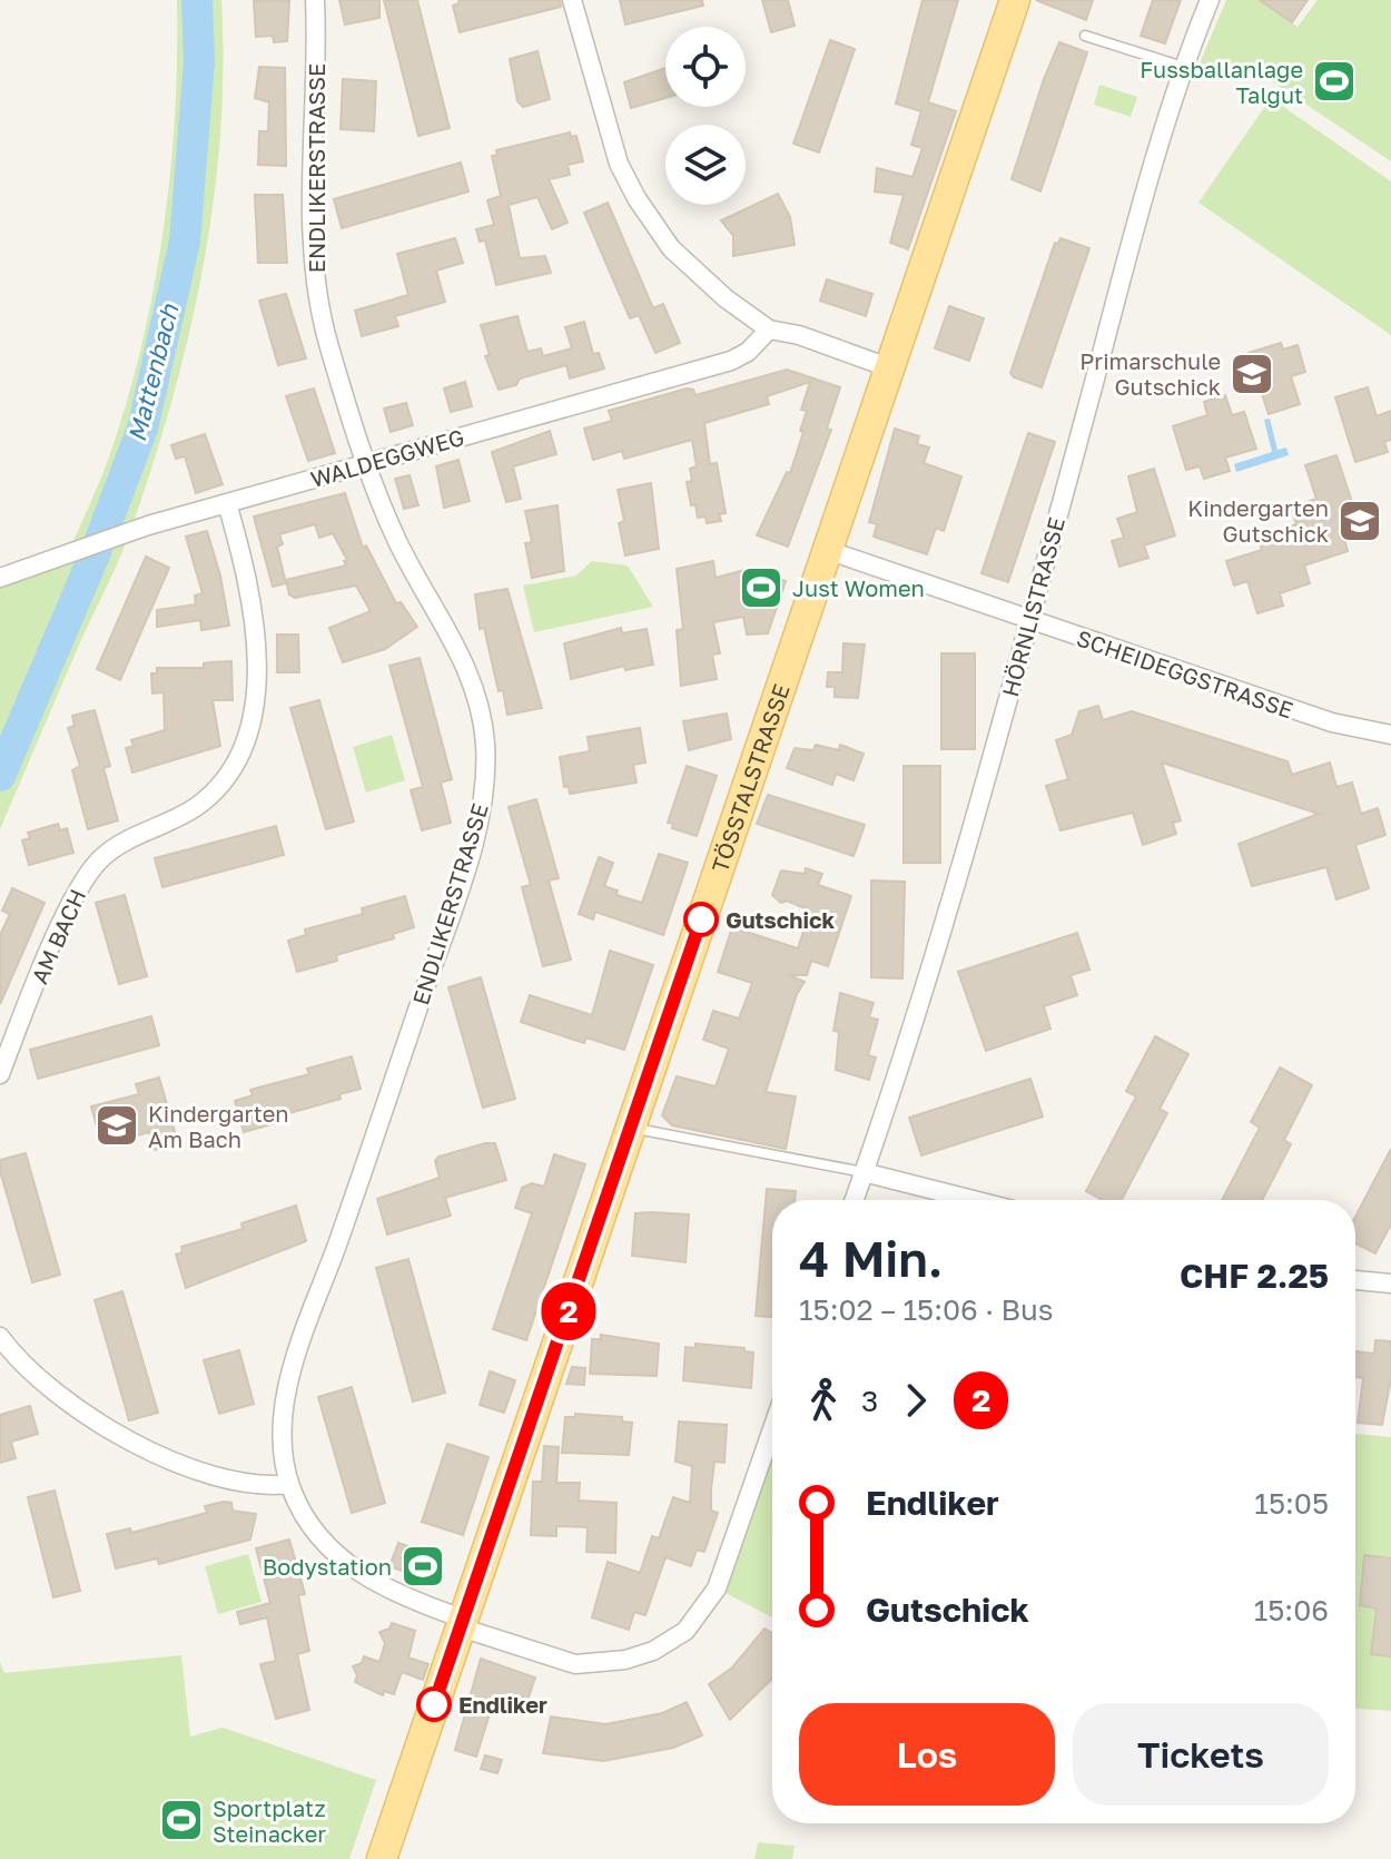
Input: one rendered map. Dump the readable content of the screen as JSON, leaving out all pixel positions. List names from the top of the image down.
{
  "streets": {
    "main road": ["TÖSSTALSTRASSE"],
    "street": [
      "ENDLIKERSTRASSE",
      "WALDEGGWEG",
      "HÖRNLISTRASSE",
      "SCHEIDEGGSTRASSE",
      "AM BACH"
    ]
  },
  "crossings": [
    ["ENDLIKERSTRASSE", "WALDEGGWEG"],
    ["ENDLIKERSTRASSE", "TÖSSTALSTRASSE"],
    ["WALDEGGWEG", "AM BACH"],
    ["HÖRNLISTRASSE", "SCHEIDEGGSTRASSE"],
    ["SCHEIDEGGSTRASSE", "TÖSSTALSTRASSE"]
  ],
  "water": ["Mattenbach"],
  "places": {
    "sports": [
      "Fussballanlage Talgut",
      "Just Women",
      "Bodystation",
      "Sportplatz Steinacker"
    ],
    "school or university": ["Primarschule Gutschick", "Kindergarten Gutschick", "Kindergarten Am Bach"],
    "other": ["Gutschick", "Endliker"]
  },
  "lines": ["bus line 2"],
  "page": {
    "on_map": "2",
    "heading": ["4 Min.", "15:02 – 15:06 · Bus", "CHF 2.25"],
    "legs": ["3", "2"],
    "list": [
      {
        "name": "Endliker",
        "value": "15:05"
      },
      {
        "name": "Gutschick",
        "value": "15:06"
      }
    ],
    "buttons": ["Los", "Tickets"]
  }
}
